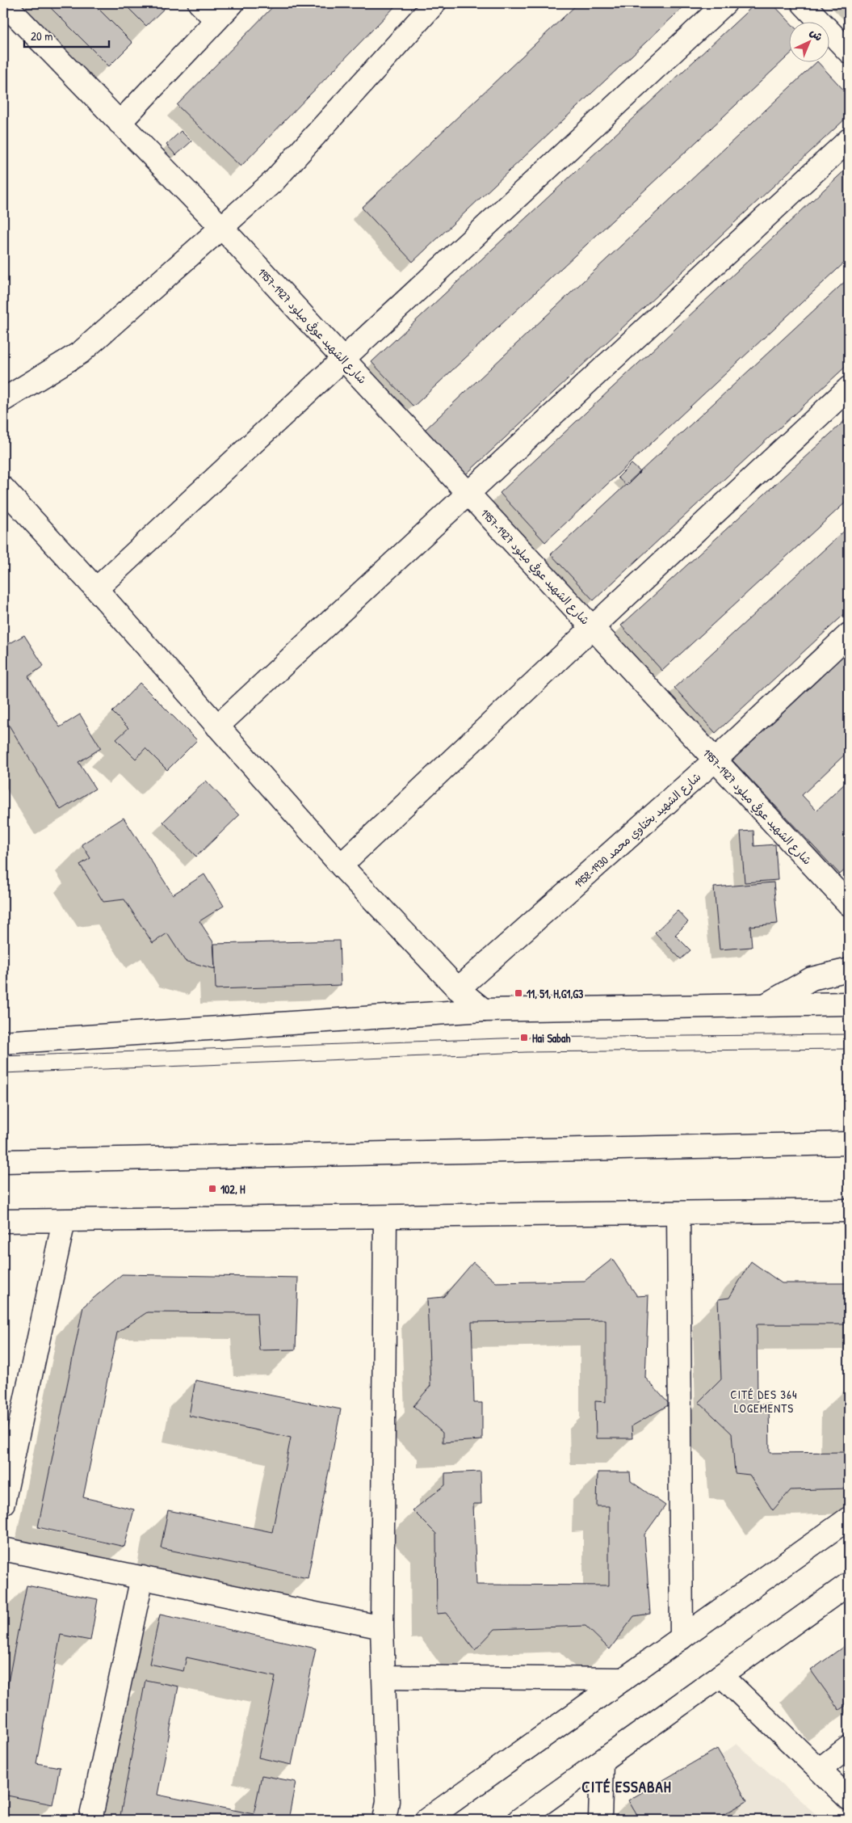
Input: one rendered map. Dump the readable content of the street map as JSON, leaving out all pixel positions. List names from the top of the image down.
{
  "streets": {
    "street": ["شارع الشهيد عوفي ميلود 1927-1957", "شارع الشهيد بختاوي محمد 1930-1958"]
  },
  "crossings": [
    ["شارع الشهيد عوفي ميلود 1927-1957", "شارع الشهيد بختاوي محمد 1930-1958"]
  ],
  "districts": ["CITÉ DES 364 LOGEMENTS", "CITÉ ESSABAH"],
  "places": {
    "transit": ["11, 51, H,G1,G3", "Hai Sabah", "102, H"]
  },
  "scale_bar": "20 m",
  "north": "top right"
}
